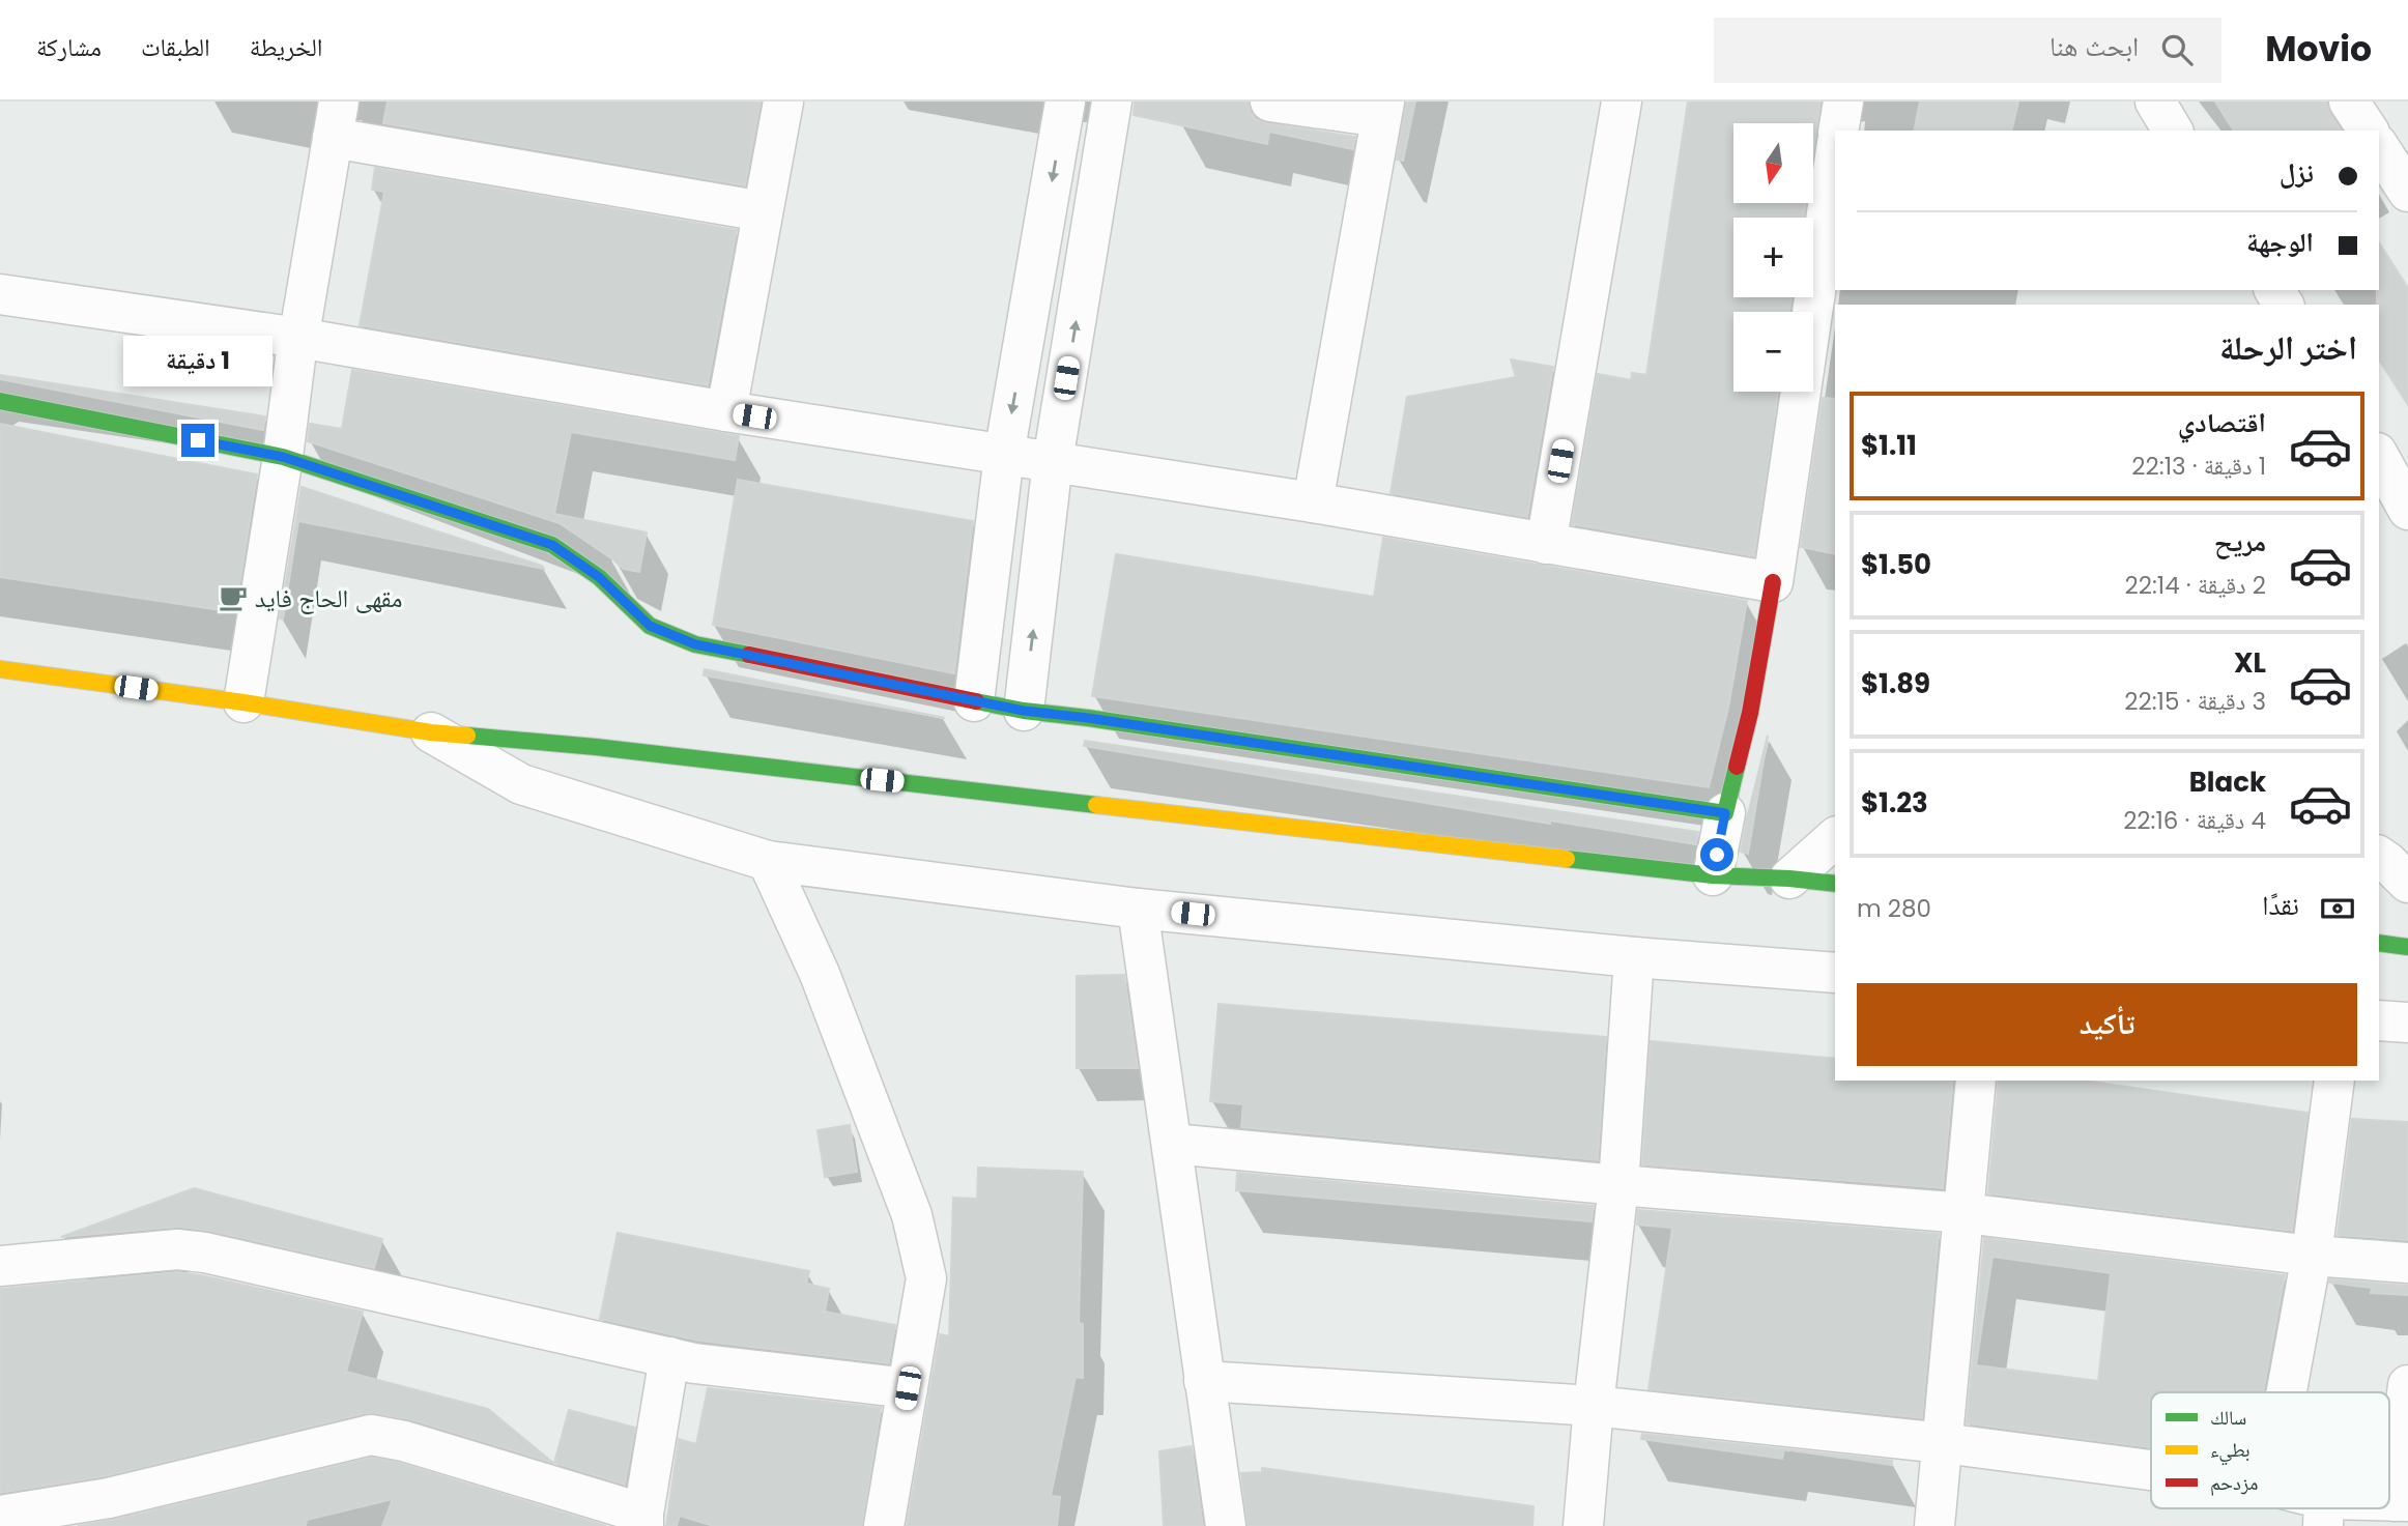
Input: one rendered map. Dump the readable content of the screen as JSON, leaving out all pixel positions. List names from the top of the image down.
{
  "places": {
    "cafe": ["مقهى الحاج فايد"]
  },
  "legend": ["سالك", "بطيء", "مزدحم"],
  "north": "bottom",
  "page": {
    "header": "Movio",
    "search": "ابحث هنا",
    "nav": ["الخريطة", "الطبقات", "مشاركة"],
    "map_buttons": ["+", "−"],
    "banner": ["نزل", "الوجهة"],
    "heading": "اختر الرحلة",
    "bubble": "1 دقيقة",
    "list": [
      {
        "name": "اقتصادي",
        "note": "1 دقيقة · 22:13",
        "value": "$1.11"
      },
      {
        "name": "مريح",
        "note": "2 دقيقة · 22:14",
        "value": "$1.50"
      },
      {
        "name": "XL",
        "note": "3 دقيقة · 22:15",
        "value": "$1.89"
      },
      {
        "name": "Black",
        "note": "4 دقيقة · 22:16",
        "value": "$1.23"
      }
    ],
    "pay": ["نقدًا", "280 m"],
    "buttons": "تأكيد"
  }
}
